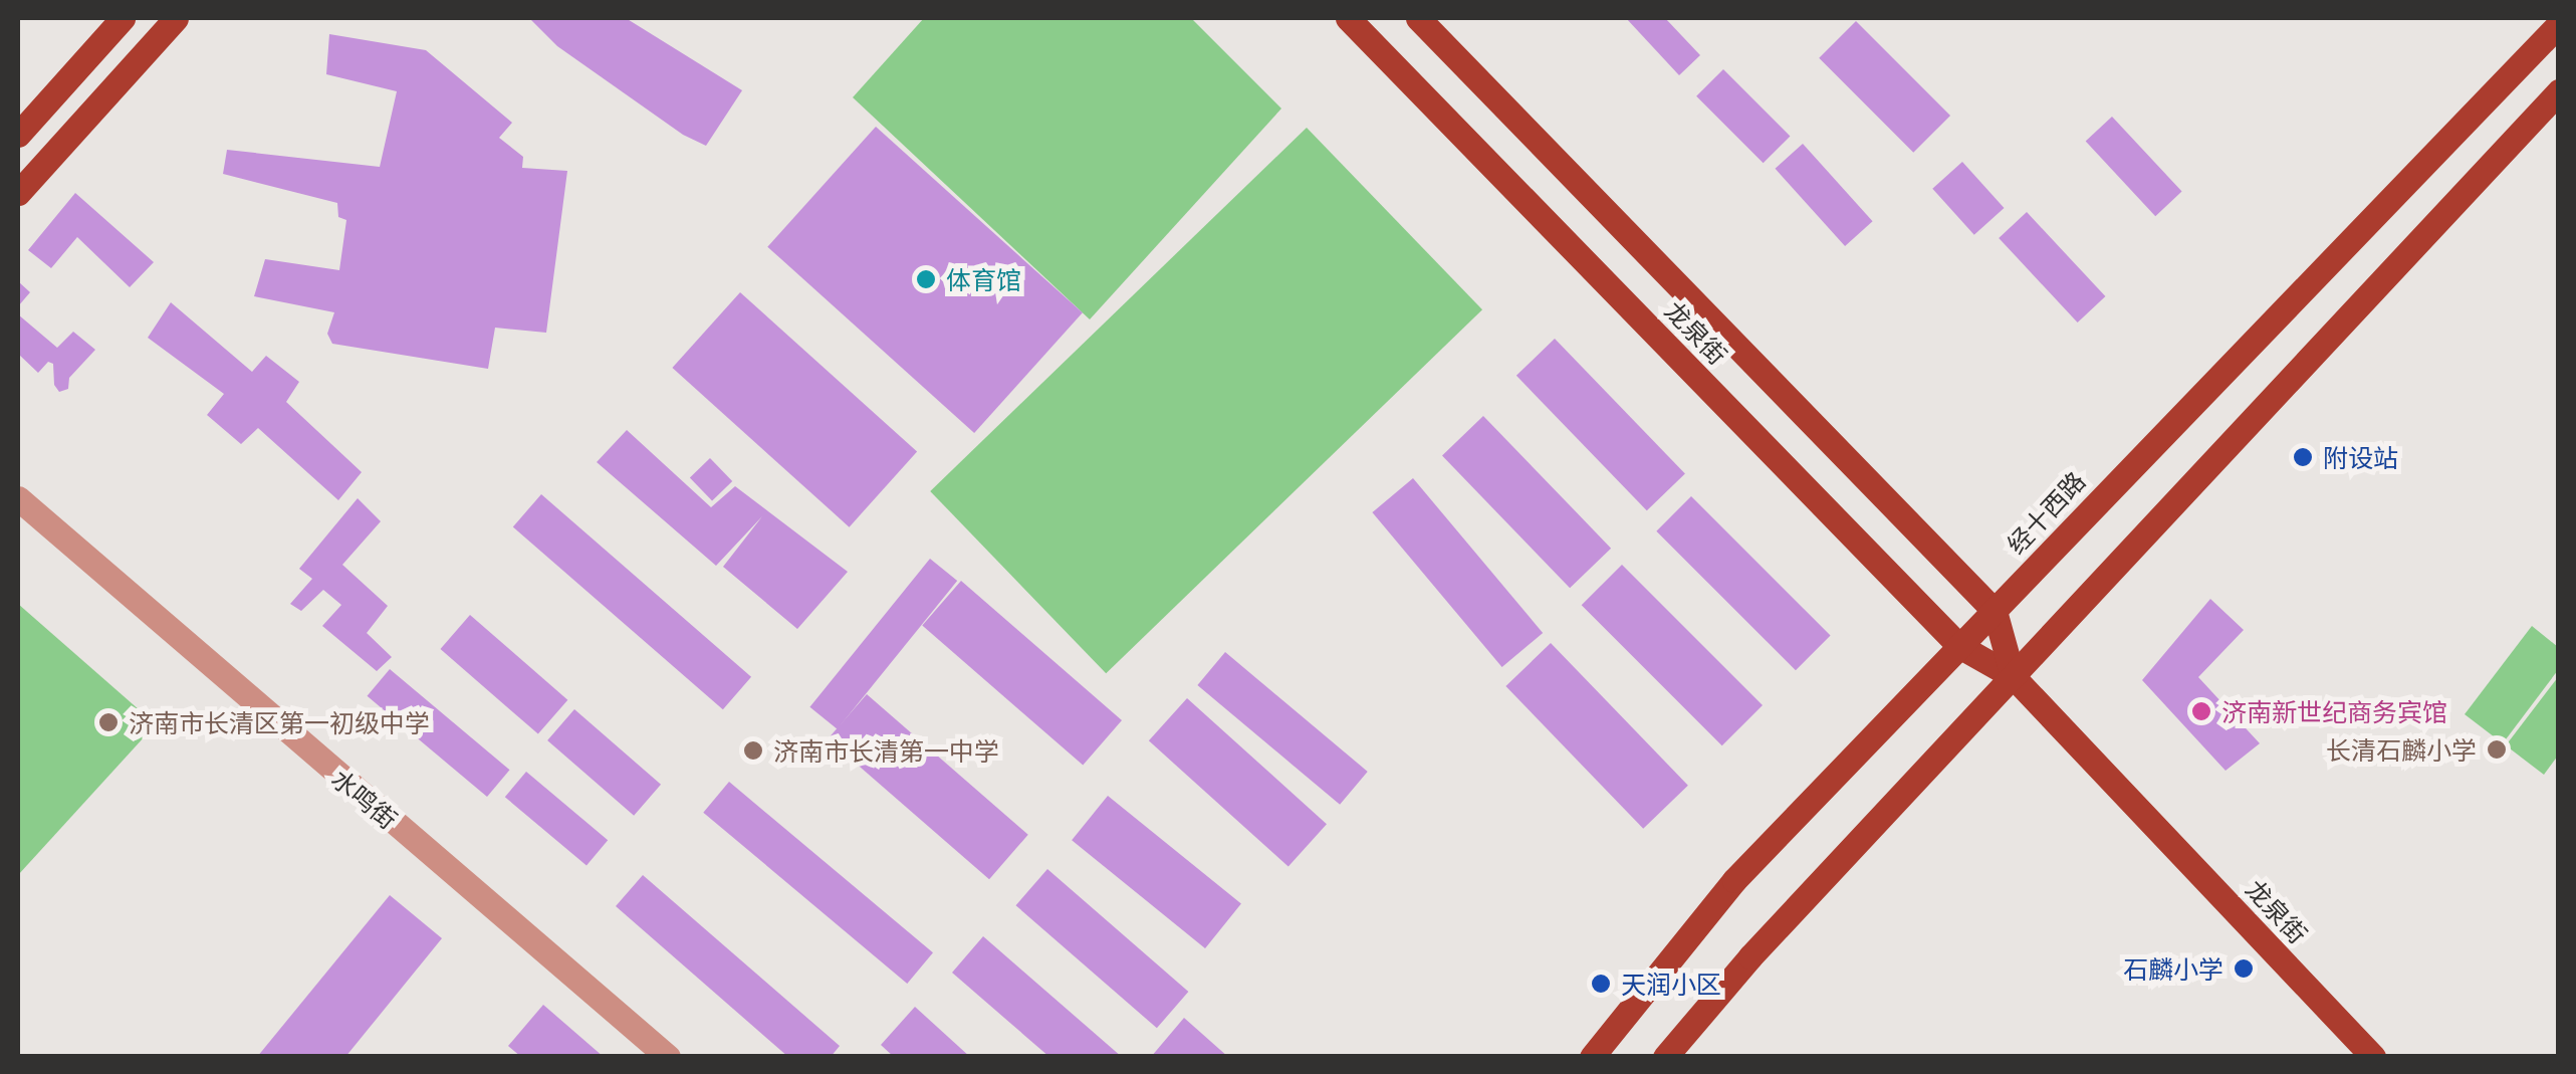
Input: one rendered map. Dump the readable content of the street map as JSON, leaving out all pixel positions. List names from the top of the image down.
{
  "streets": {
    "main road": ["龙泉街", "经十西路"],
    "street": ["水鸣街"]
  },
  "crossings": [
    ["龙泉街", "经十西路"]
  ],
  "places": [
    "体育馆",
    "附设站",
    "济南新世纪商务宾馆",
    "济南市长清区第一初级中学",
    "长清石麟小学",
    "济南市长清第一中学",
    "石麟小学",
    "天润小区"
  ]
}
